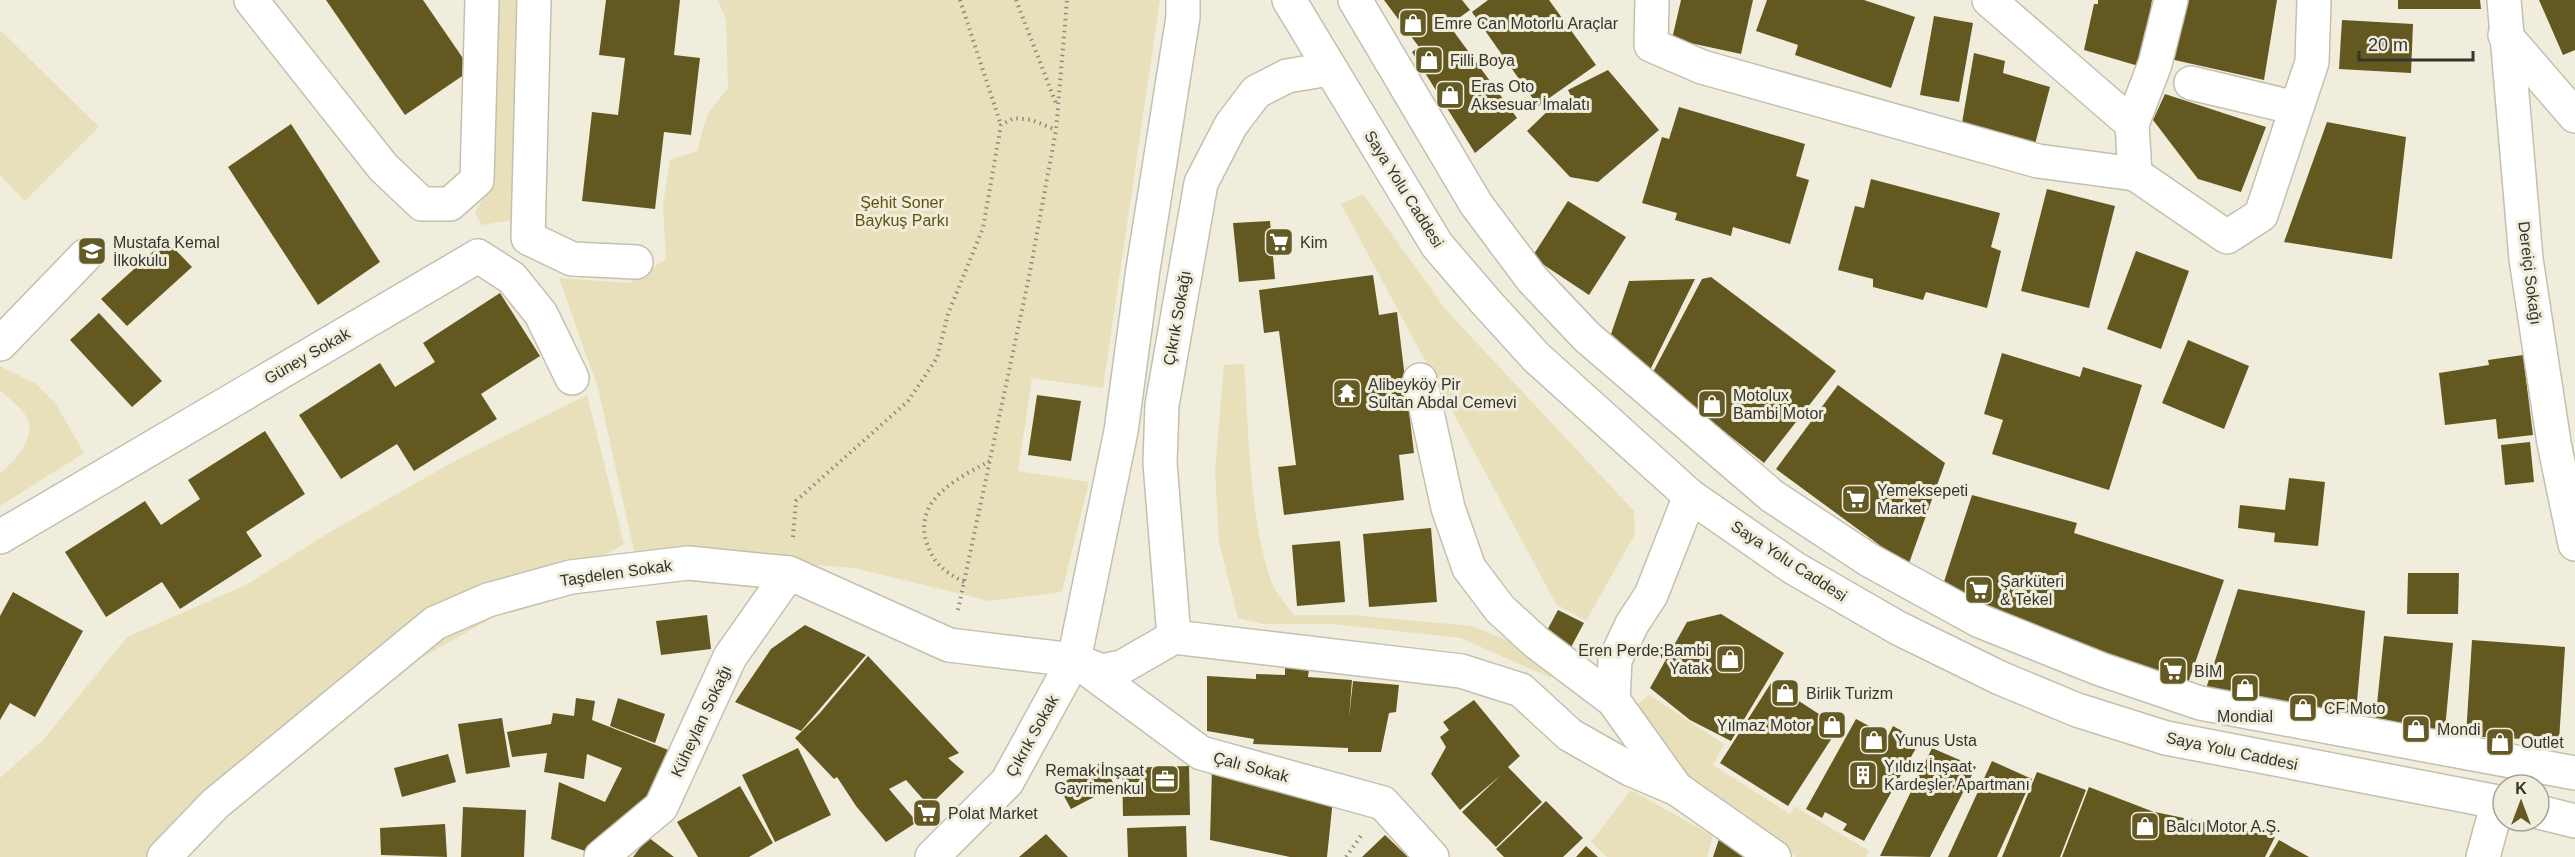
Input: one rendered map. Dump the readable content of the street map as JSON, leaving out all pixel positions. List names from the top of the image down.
{
  "streets": {
    "street": [
      "Saya Yolu Caddesi",
      "Dereiçi Sokağı",
      "Çıkrık Sokağı",
      "Güney Sokak",
      "Taşdelen Sokak",
      "Küheylan Sokağı",
      "Çıkrık Sokak",
      "Çalı Sokak"
    ]
  },
  "crossings": [
    ["Saya Yolu Caddesi", "Çıkrık Sokağı"],
    ["Taşdelen Sokak", "Küheylan Sokağı"],
    ["Taşdelen Sokak", "Çıkrık Sokak"],
    ["Taşdelen Sokak", "Çalı Sokak"],
    ["Çıkrık Sokak", "Çalı Sokak"]
  ],
  "parks": ["Şehit Soner Baykuş Parkı"],
  "places": {
    "shop": [
      "Emre Can Motorlu Araçlar",
      "Filli Boya",
      "Eras Oto Aksesuar İmalatı",
      "Motolux Bambi Motor",
      "Eren Perde;Bambi Yatak",
      "Mondial",
      "Birlik Turizm",
      "CF Moto",
      "Yılmaz Motor",
      "Mondi",
      "Yunus Usta",
      "Outlet",
      "Balcı Motor A.Ş."
    ],
    "supermarket": [
      "Kim",
      "Yemeksepeti Market",
      "Şarküteri & Tekel",
      "BİM",
      "Polat Market"
    ],
    "school or university": ["Mustafa Kemal İlkokulu"],
    "temple": ["Alibeyköy Pir Sultan Abdal Cemevi"],
    "building": ["Yıldız İnşaat Kardeşler Apartmanı"],
    "office": ["Remak İnşaat Gayrimenkul"]
  },
  "scale_bar": "20 m",
  "north": "top"
}
